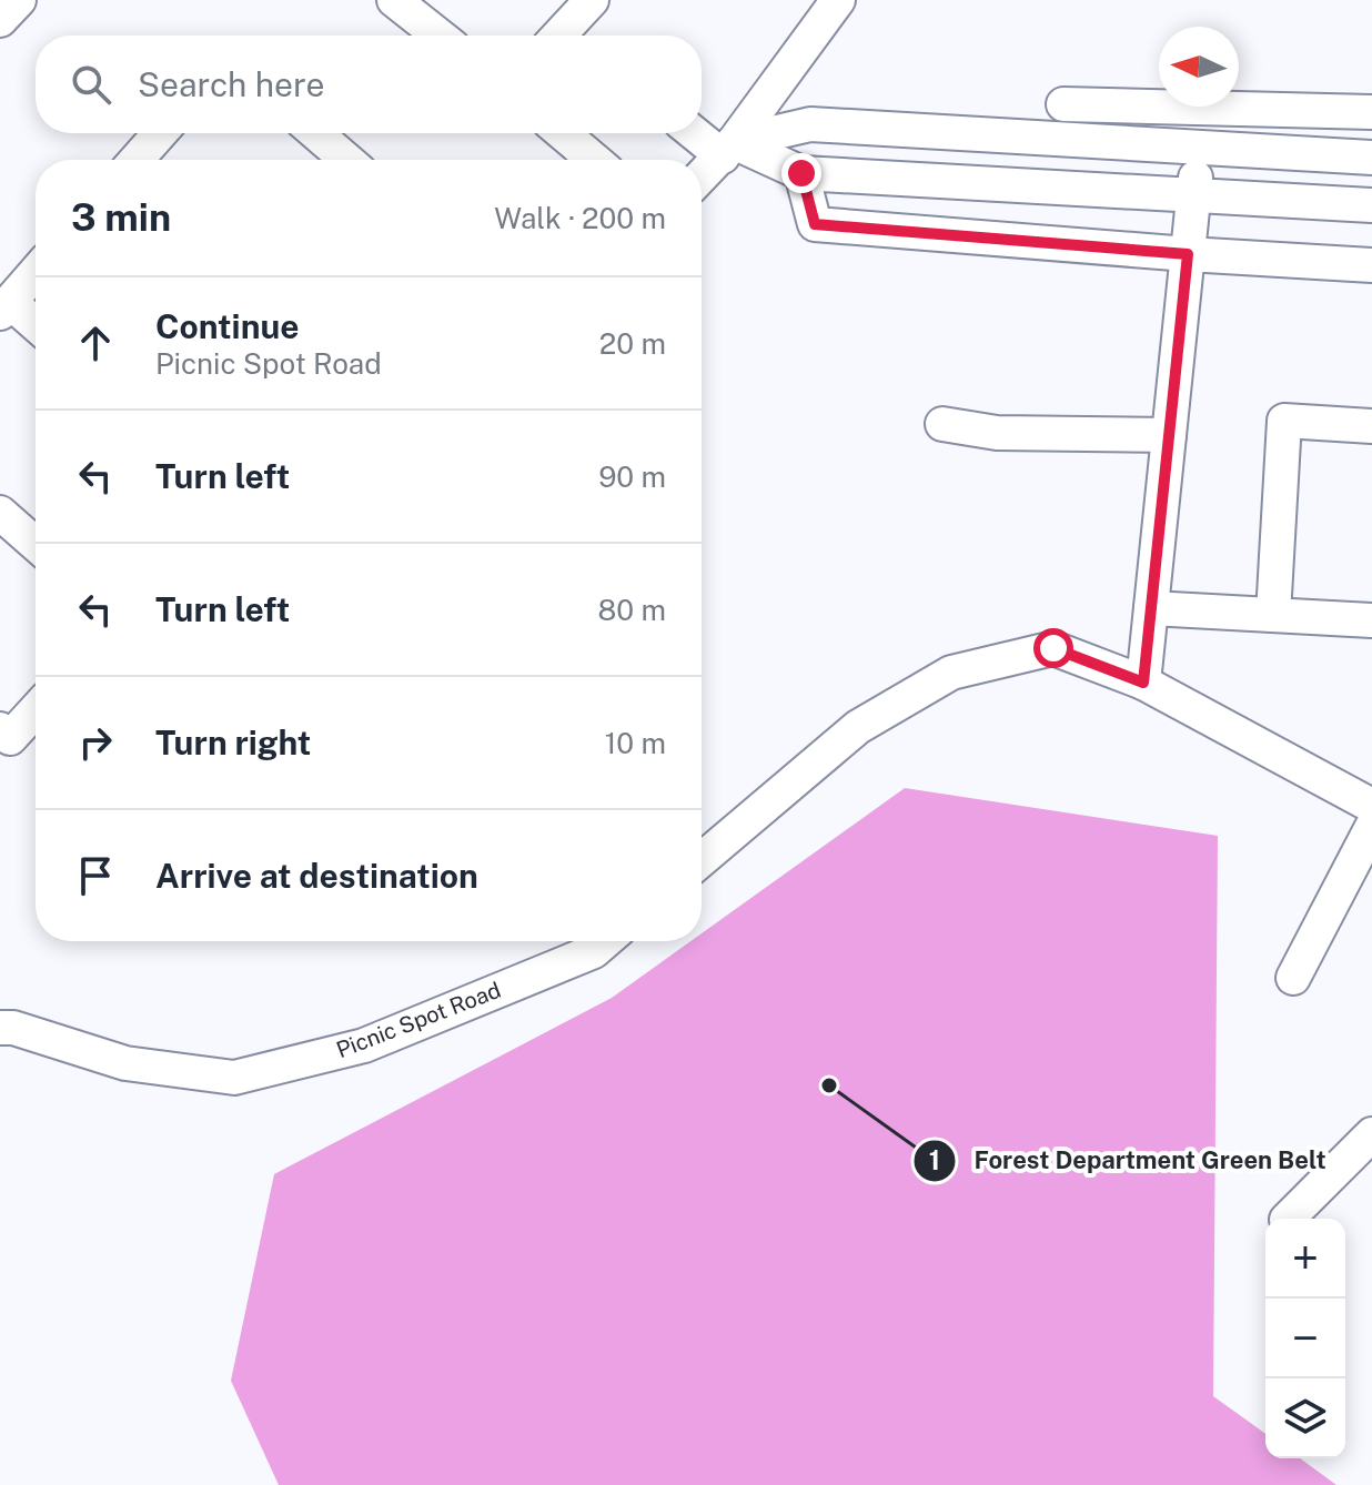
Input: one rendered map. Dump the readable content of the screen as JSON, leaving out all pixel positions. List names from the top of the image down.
{
  "streets": {
    "street": ["Picnic Spot Road"]
  },
  "places": ["Forest Department Green Belt"],
  "north": "left",
  "page": {
    "search": "Search here",
    "heading": ["3 min", "Walk · 200 m"],
    "list": [
      ["Continue", "Picnic Spot Road", "20 m"],
      ["Turn left", "90 m"],
      ["Turn left", "80 m"],
      ["Turn right", "10 m"],
      "Arrive at destination"
    ],
    "map_buttons": ["+", "−"]
  }
}
